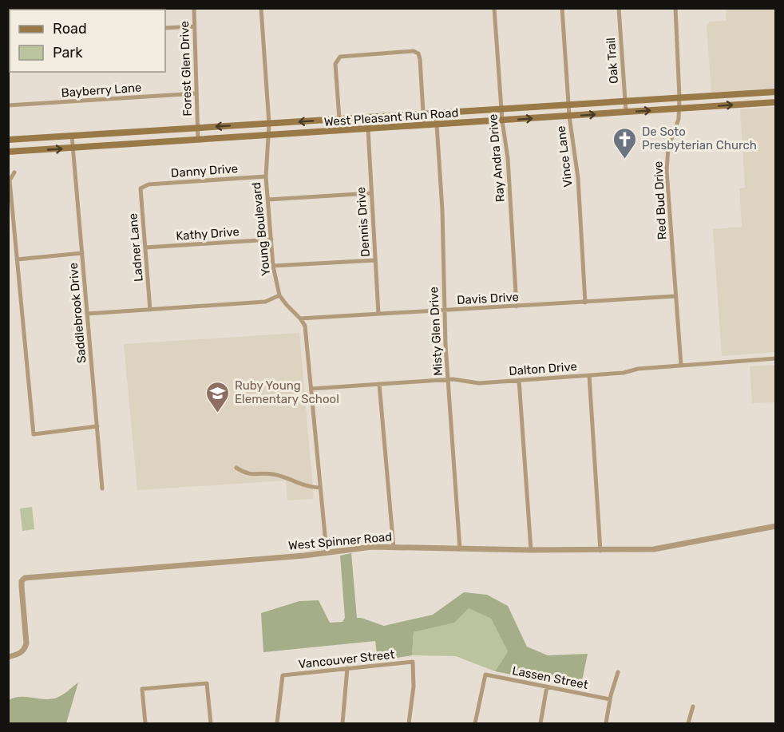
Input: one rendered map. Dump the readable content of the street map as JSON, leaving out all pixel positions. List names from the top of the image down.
{
  "streets": {
    "main road": ["West Pleasant Run Road"],
    "street": [
      "Oak Trail",
      "Forest Glen Drive",
      "Bayberry Lane",
      "Vince Lane",
      "Ray Andra Drive",
      "Danny Drive",
      "Red Bud Drive",
      "Dennis Drive",
      "Young Boulevard",
      "Kathy Drive",
      "Ladner Lane",
      "Davis Drive",
      "Saddlebrook Drive",
      "Misty Glen Drive",
      "Dalton Drive",
      "West Spinner Road",
      "Vancouver Street",
      "Lassen Street"
    ]
  },
  "crossings": [
    ["Oak Trail", "West Pleasant Run Road"],
    ["Forest Glen Drive", "Bayberry Lane"],
    ["Forest Glen Drive", "West Pleasant Run Road"],
    ["West Pleasant Run Road", "Vince Lane"],
    ["West Pleasant Run Road", "Ray Andra Drive"],
    ["West Pleasant Run Road", "Red Bud Drive"],
    ["West Pleasant Run Road", "Dennis Drive"],
    ["West Pleasant Run Road", "Young Boulevard"],
    ["West Pleasant Run Road", "Saddlebrook Drive"],
    ["West Pleasant Run Road", "Misty Glen Drive"],
    ["Vince Lane", "Davis Drive"],
    ["Ray Andra Drive", "Davis Drive"],
    ["Danny Drive", "Young Boulevard"],
    ["Danny Drive", "Ladner Lane"],
    ["Red Bud Drive", "Davis Drive"],
    ["Red Bud Drive", "Dalton Drive"],
    ["Dennis Drive", "Davis Drive"],
    ["Young Boulevard", "Kathy Drive"],
    ["Young Boulevard", "Davis Drive"],
    ["Young Boulevard", "Dalton Drive"],
    ["Young Boulevard", "West Spinner Road"],
    ["Kathy Drive", "Ladner Lane"],
    ["Davis Drive", "Misty Glen Drive"],
    ["Misty Glen Drive", "Dalton Drive"],
    ["Misty Glen Drive", "West Spinner Road"]
  ],
  "places": {
    "church": ["De Soto Presbyterian Church"],
    "school or university": ["Ruby Young Elementary School"]
  },
  "legend": ["Road", "Park"]
}
